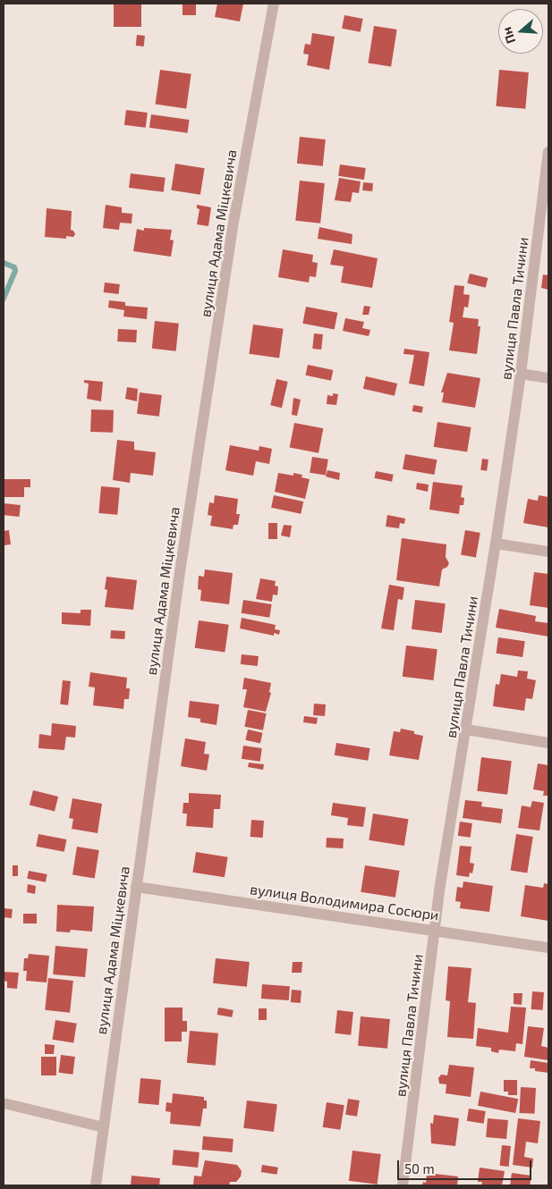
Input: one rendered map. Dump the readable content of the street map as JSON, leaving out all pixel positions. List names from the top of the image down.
{
  "streets": {
    "street": ["вулиця Адама Міцкевича", "вулиця Павла Тичини", "вулиця Володимира Сосюри"]
  },
  "crossings": [
    ["вулиця Адама Міцкевича", "вулиця Володимира Сосюри"],
    ["вулиця Павла Тичини", "вулиця Володимира Сосюри"]
  ],
  "scale_bar": "50 m",
  "north": "left"
}
